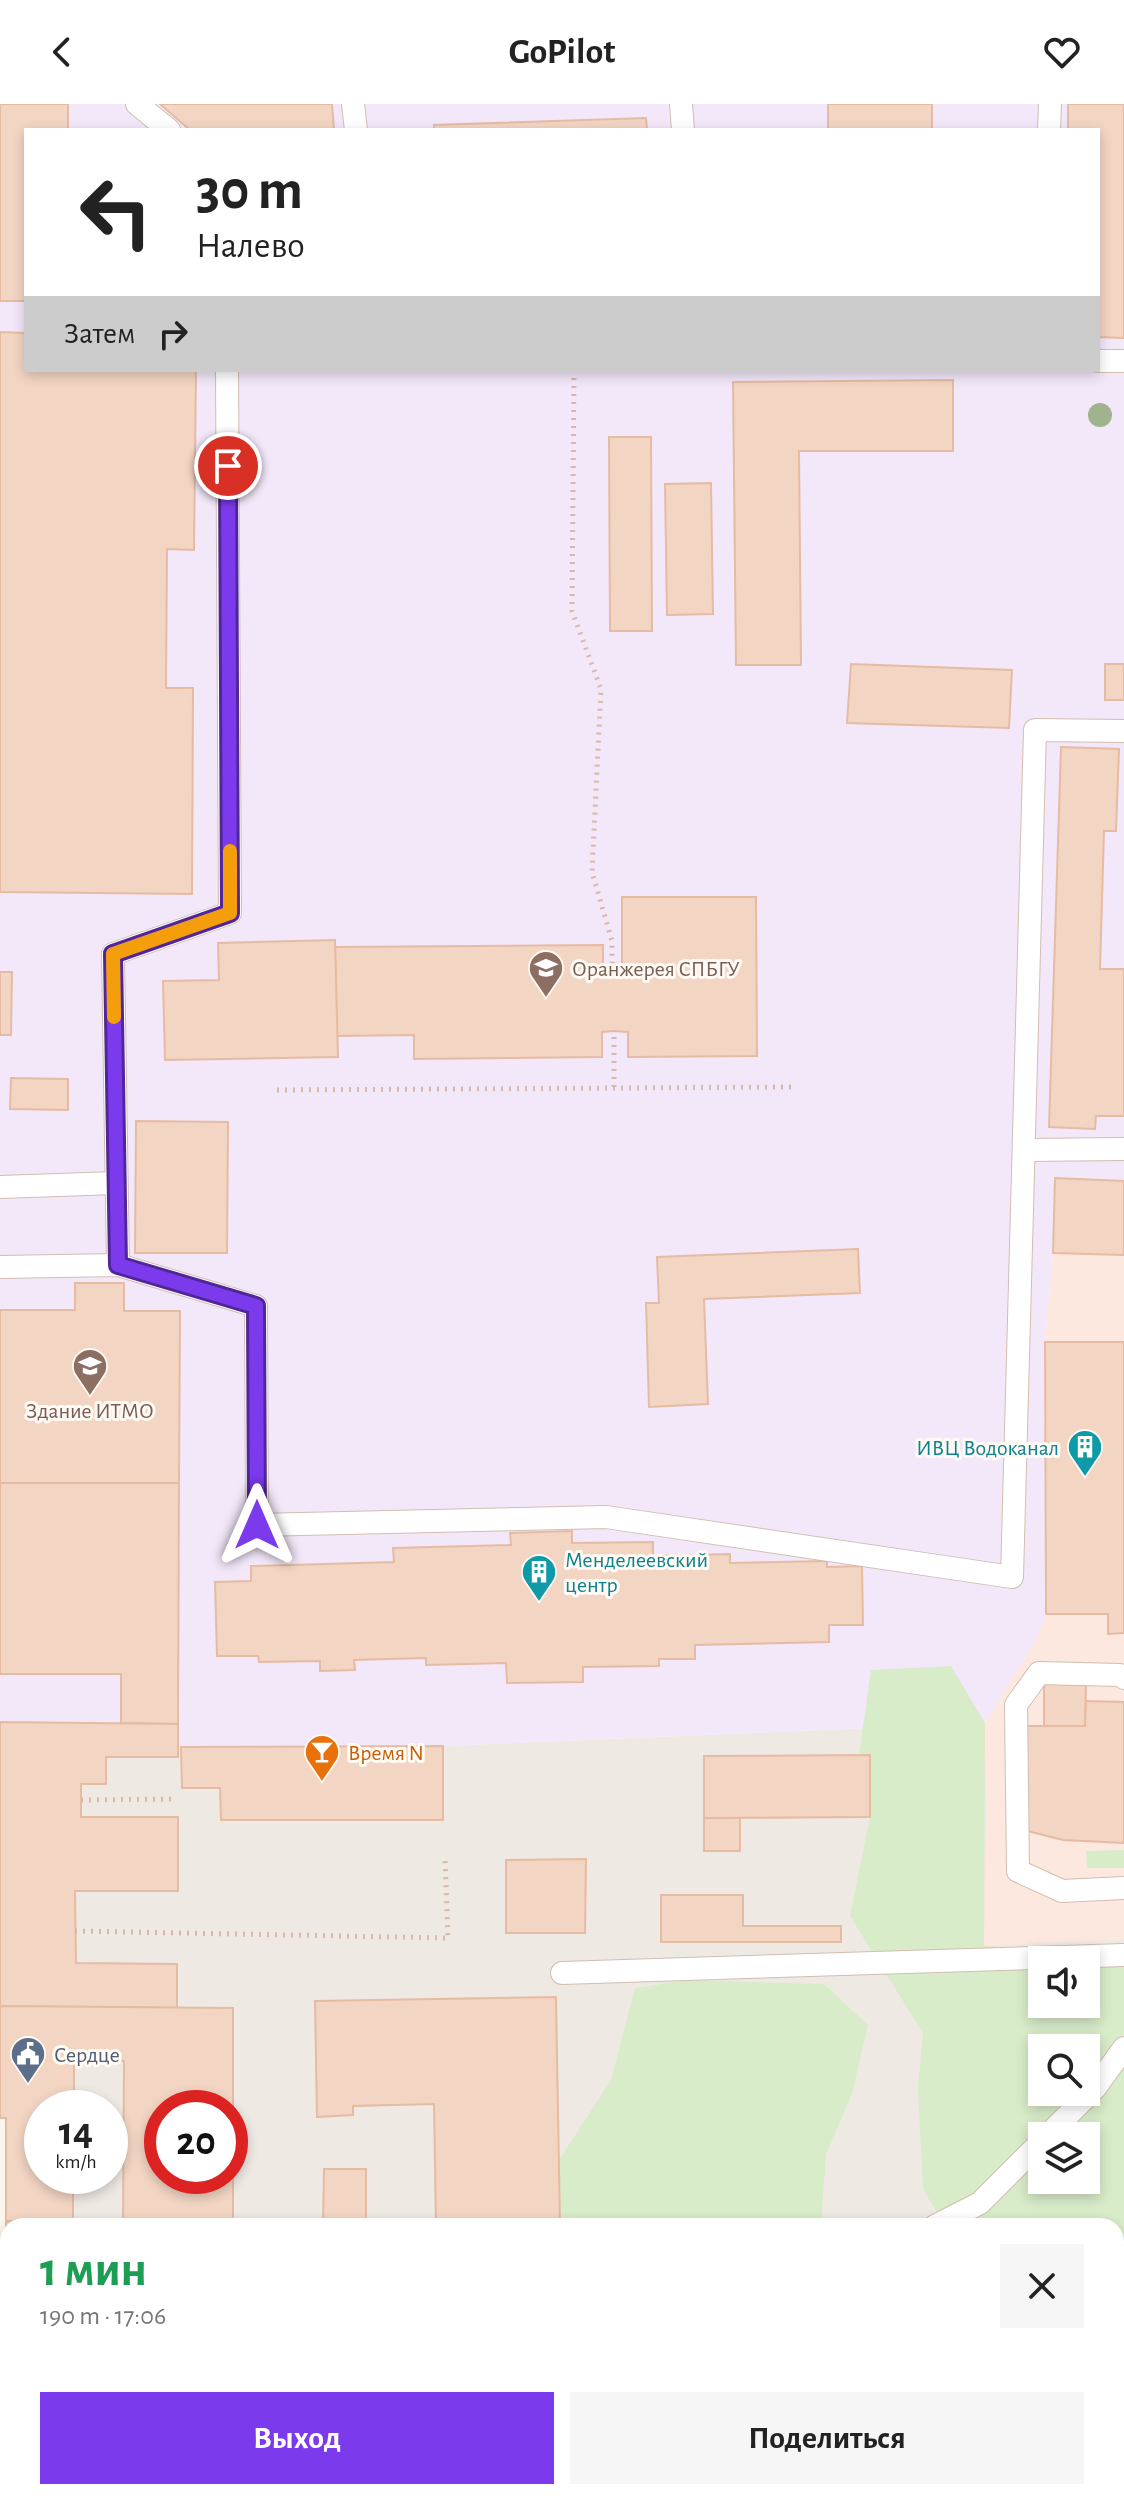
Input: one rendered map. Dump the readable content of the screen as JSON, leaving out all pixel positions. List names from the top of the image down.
{
  "places": {
    "school or university": ["Оранжерея СПБГУ", "Здание ИТМО"],
    "building": ["ИВЦ Водоканал", "Менделеевский центр"],
    "bar": ["Время N"],
    "public building": ["Сердце"]
  },
  "page": {
    "header": "GoPilot",
    "turn": ["30 m", "Налево"],
    "then": "Затем",
    "speed": "14 km/h",
    "limit": "20",
    "heading": ["1 мин", "190 m · 17:06"],
    "buttons": ["Выход", "Поделиться"]
  }
}
